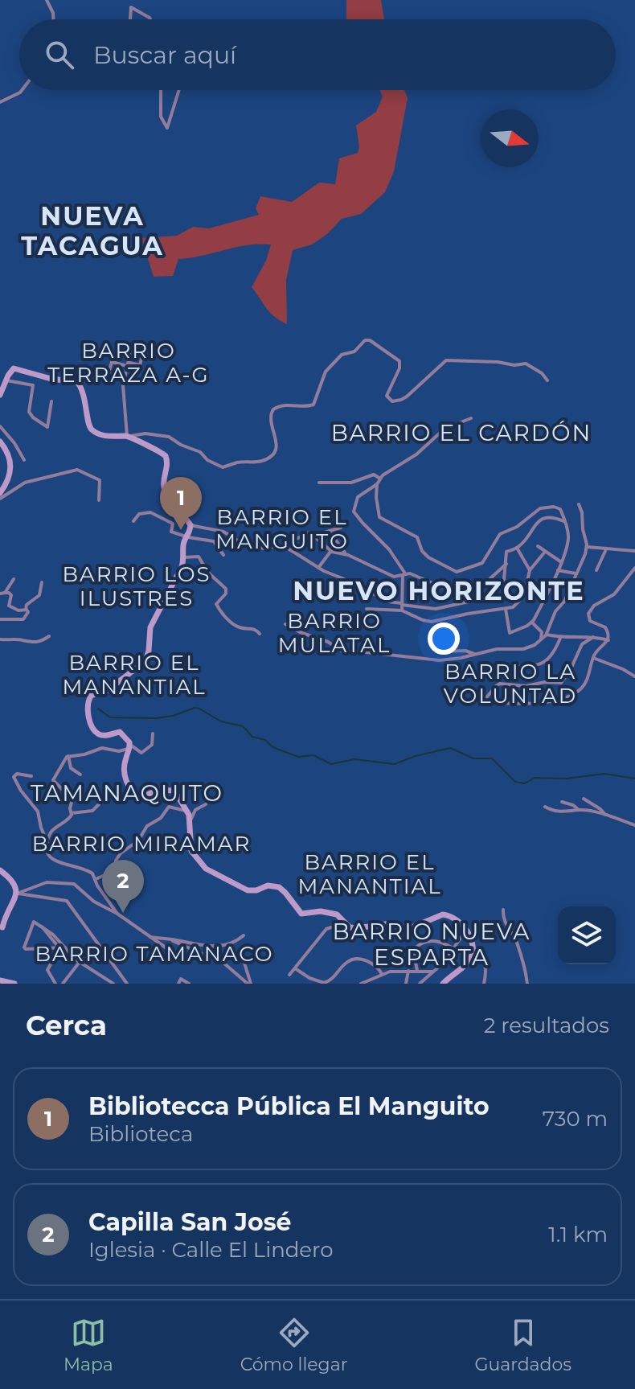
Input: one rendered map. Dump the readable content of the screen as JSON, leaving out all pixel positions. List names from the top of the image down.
{
  "districts": [
    "NUEVA TACAGUA",
    "BARRIO TERRAZA A-G",
    "BARRIO EL CARDÓN",
    "BARRIO EL MANGUITO",
    "BARRIO LOS ILUSTRES",
    "NUEVO HORIZONTE",
    "BARRIO MULATAL",
    "BARRIO EL MANANTIAL",
    "BARRIO LA VOLUNTAD",
    "TAMANAQUITO",
    "BARRIO MIRAMAR",
    "BARRIO EL MANANTIAL",
    "BARRIO NUEVA ESPARTA",
    "BARRIO TAMANACO"
  ],
  "north": "right",
  "page": {
    "search": "Buscar aquí",
    "pins": ["1", "2"],
    "heading": ["Cerca", "2 resultados"],
    "list": [
      {
        "mark": "1",
        "name": "Bibliotecca Pública El Manguito",
        "note": "Biblioteca",
        "value": "730 m"
      },
      {
        "mark": "2",
        "name": "Capilla San José",
        "note": "Iglesia · Calle El Lindero",
        "value": "1.1 km"
      }
    ],
    "nav": ["Mapa", "Cómo llegar", "Guardados"]
  }
}
